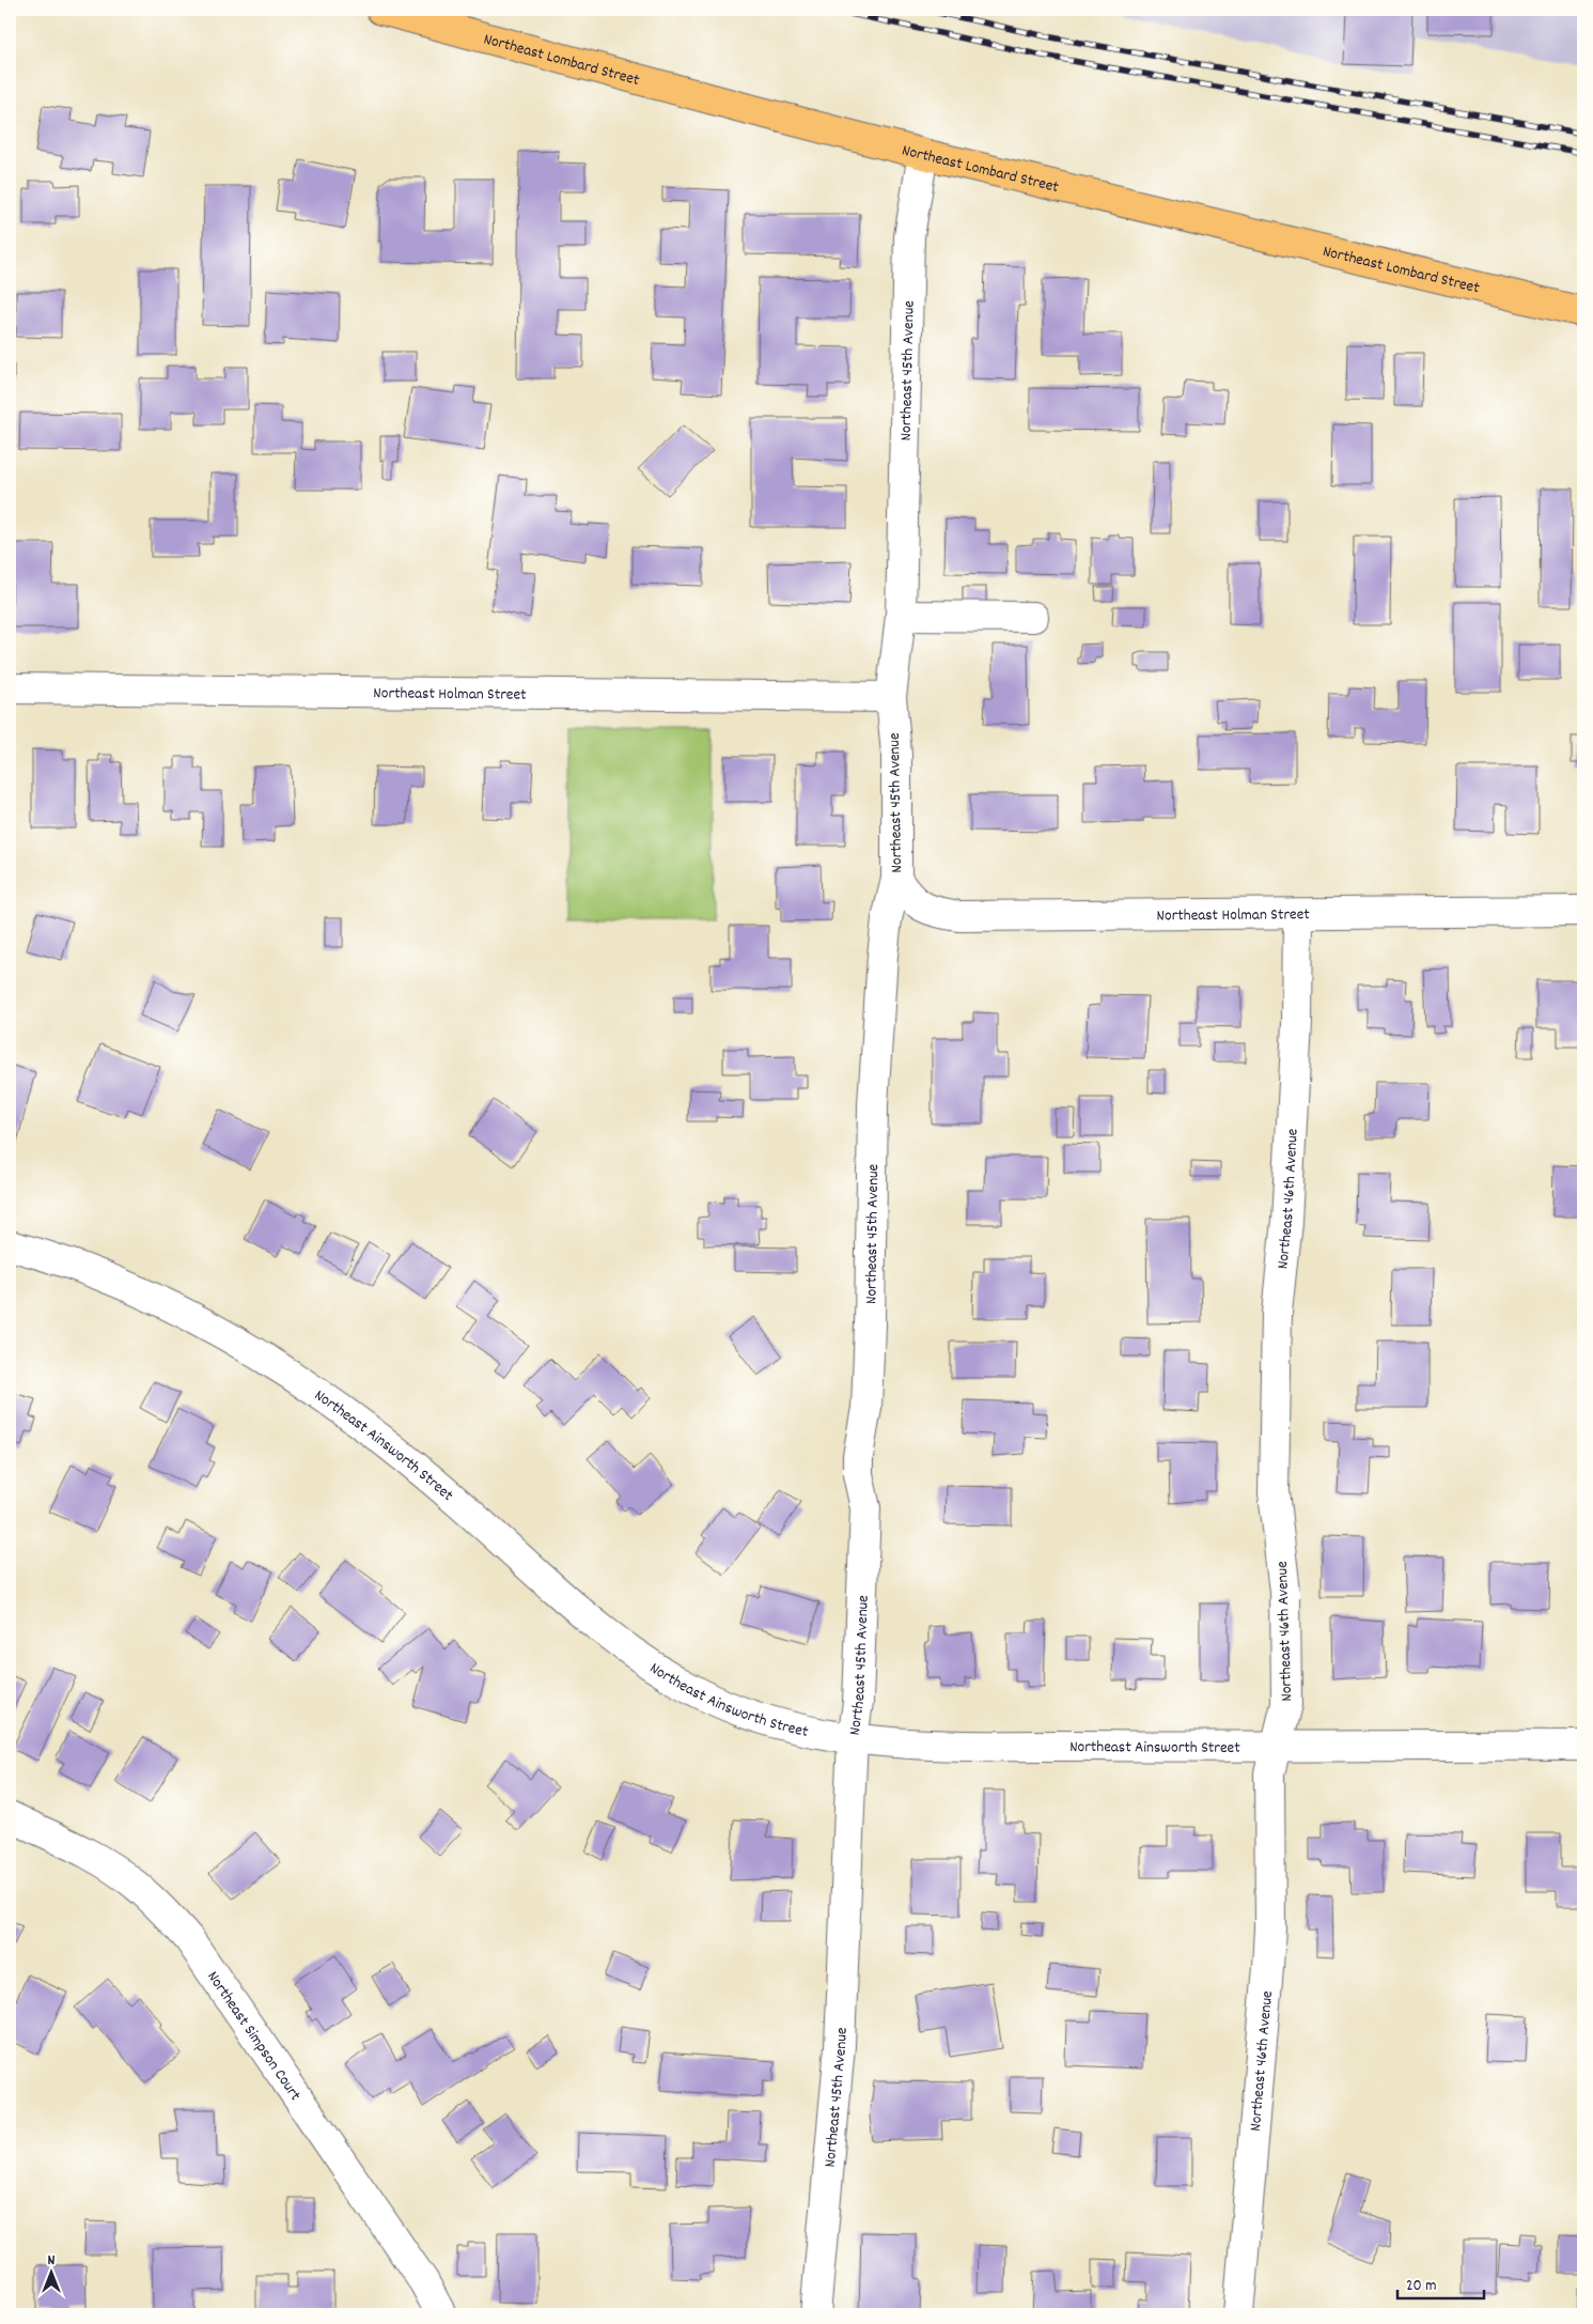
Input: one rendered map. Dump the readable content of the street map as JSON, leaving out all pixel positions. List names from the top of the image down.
{
  "streets": {
    "main road": ["Northeast Lombard Street"],
    "street": [
      "Northeast 45th Avenue",
      "Northeast Holman Street",
      "Northeast 46th Avenue",
      "Northeast Ainsworth Street",
      "Northeast Simpson Court"
    ]
  },
  "crossings": [
    ["Northeast Lombard Street", "Northeast 45th Avenue"],
    ["Northeast 45th Avenue", "Northeast Holman Street"],
    ["Northeast 45th Avenue", "Northeast Ainsworth Street"],
    ["Northeast Holman Street", "Northeast 46th Avenue"],
    ["Northeast 46th Avenue", "Northeast Ainsworth Street"]
  ],
  "scale_bar": "20 m",
  "north": "top"
}
